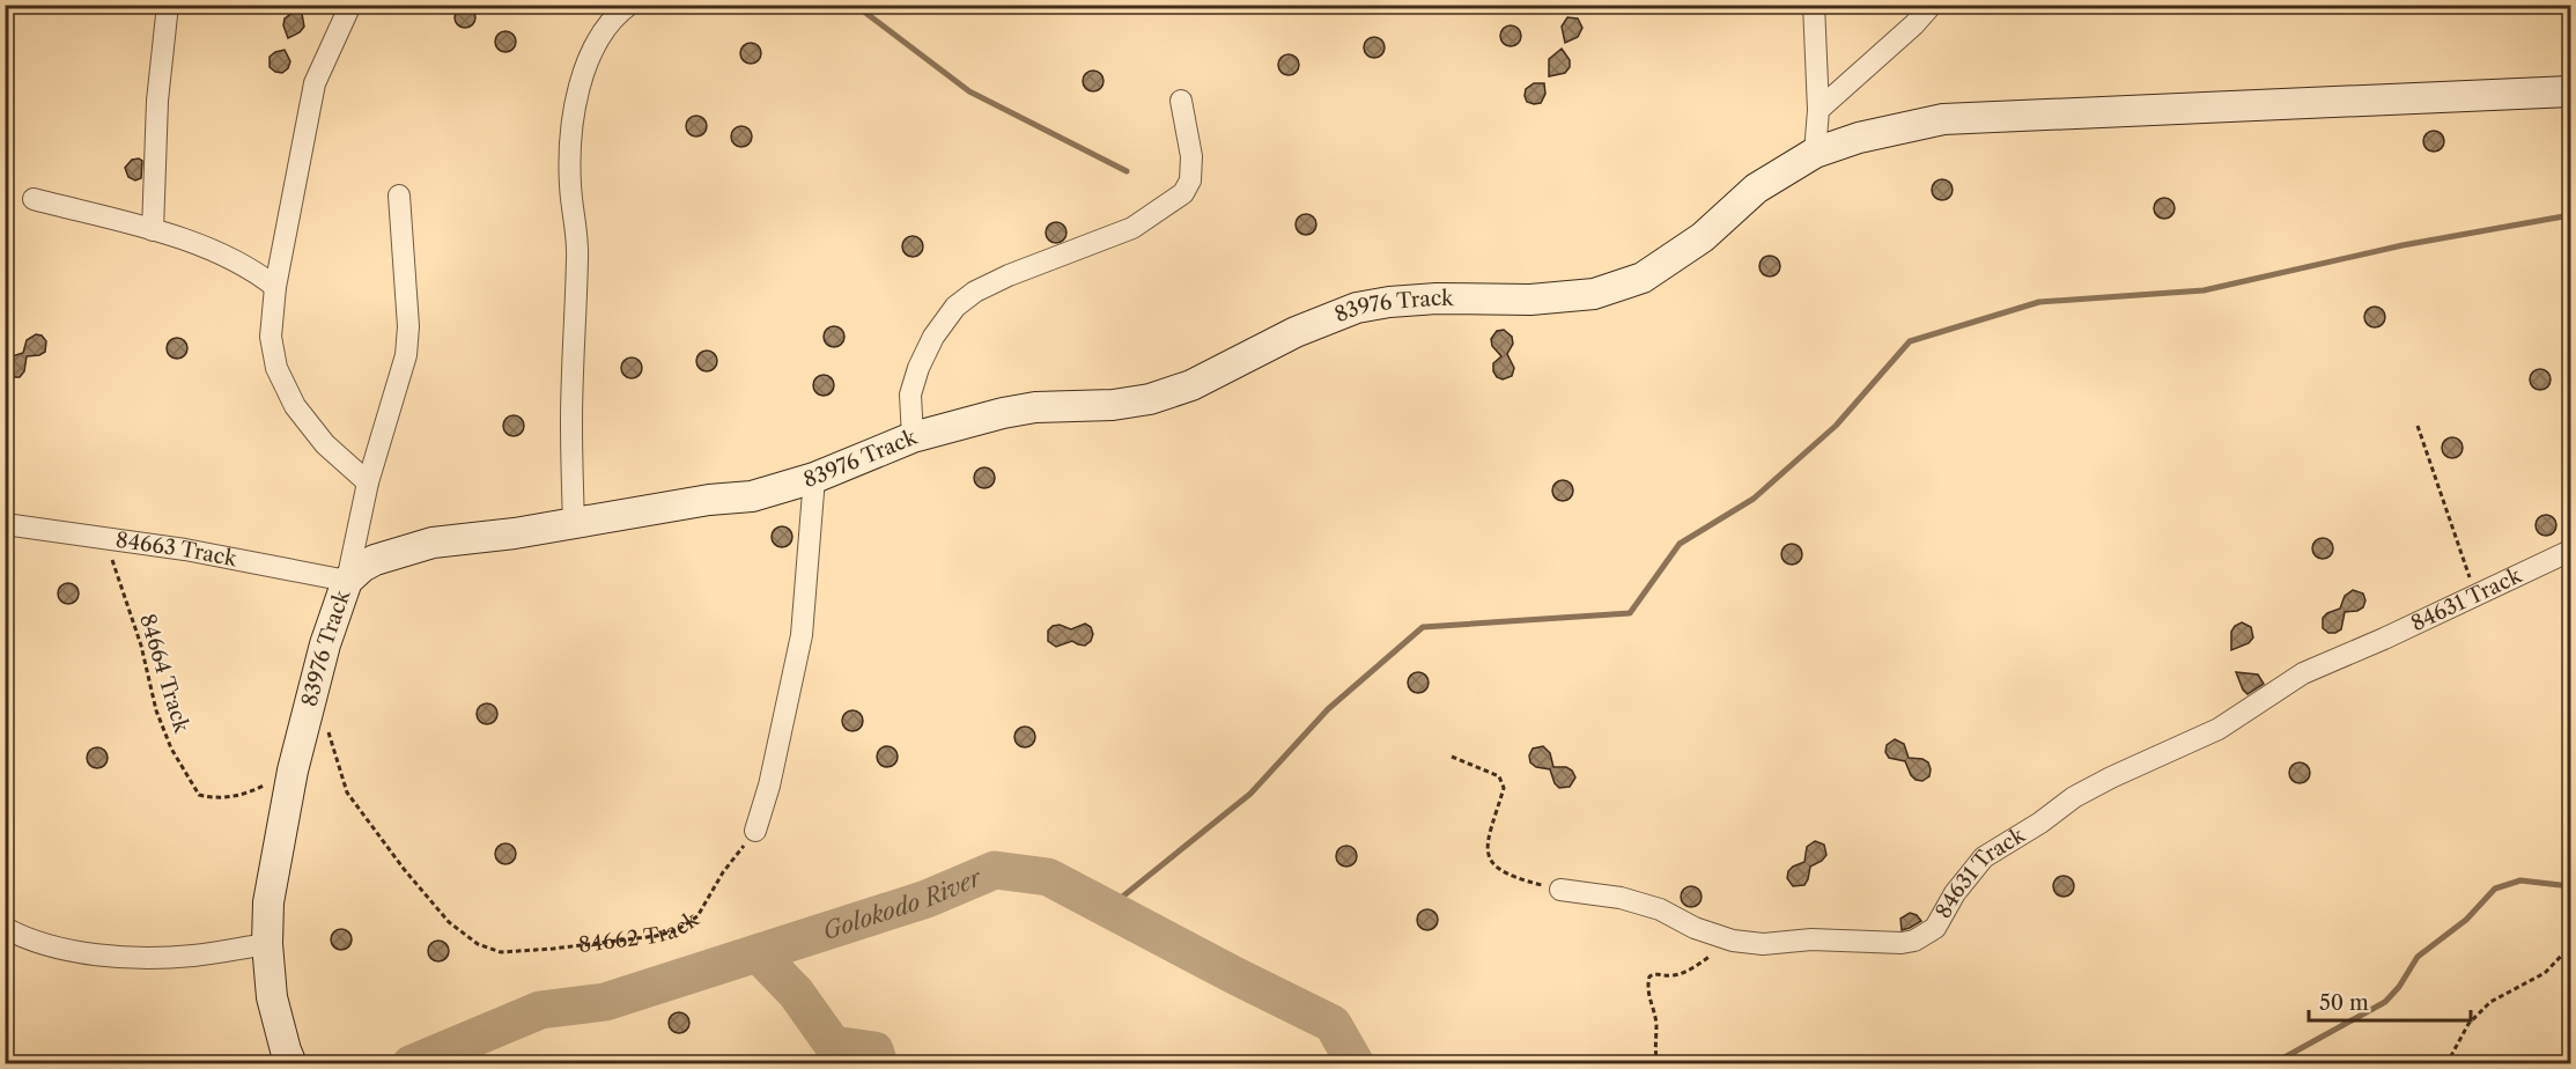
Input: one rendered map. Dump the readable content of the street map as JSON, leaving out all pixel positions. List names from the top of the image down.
{
  "streets": {
    "street": ["83976 Track", "84663 Track", "84631 Track"],
    "path": ["84664 Track", "84662 Track"]
  },
  "crossings": [
    ["83976 Track", "84663 Track"],
    ["83976 Track", "84664 Track"],
    ["84663 Track", "84664 Track"]
  ],
  "water": ["Golokodo River"],
  "scale_bar": "50 m"
}
